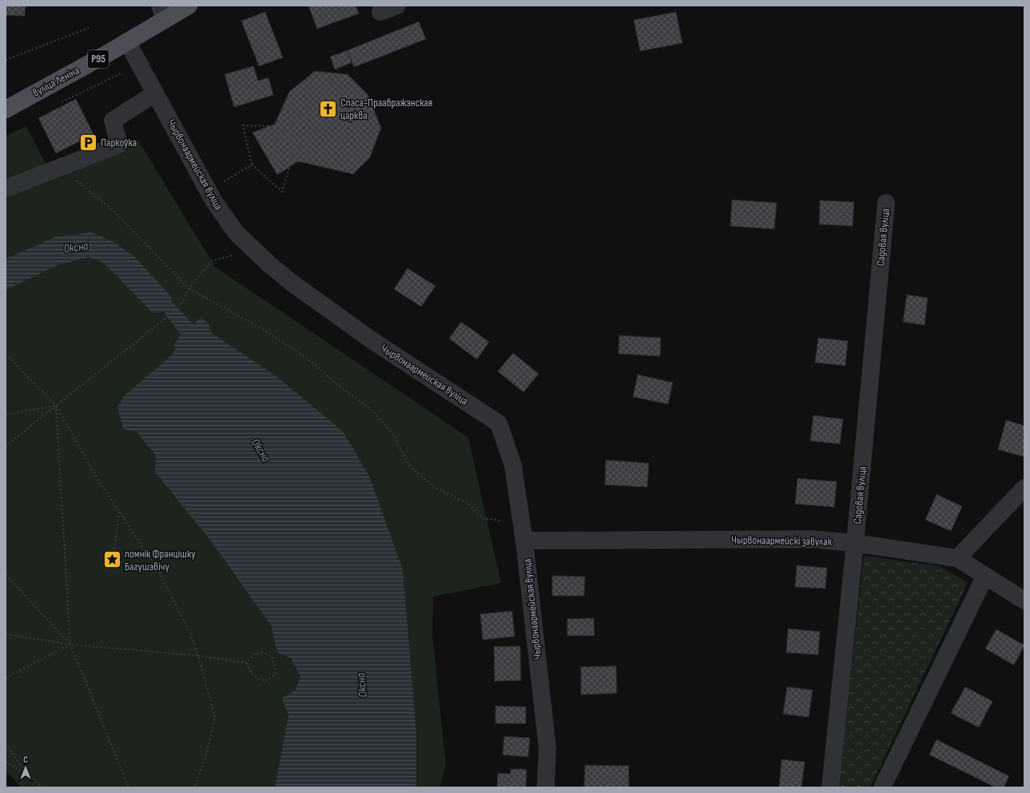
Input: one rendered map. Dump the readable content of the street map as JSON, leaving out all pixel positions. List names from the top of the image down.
{
  "streets": {
    "main road": ["Р95", "вуліца Леніна"],
    "street": ["Чырвонаармейская вуліца", "Садовая вуліца", "Чырвонаармейскі завулак"]
  },
  "crossings": [
    ["вуліца Леніна", "Чырвонаармейская вуліца"],
    ["Чырвонаармейская вуліца", "Чырвонаармейскі завулак"],
    ["Садовая вуліца", "Чырвонаармейскі завулак"]
  ],
  "water": ["Оксна"],
  "places": {
    "church": ["Спаса-Праабражэнская царква"],
    "parking": ["Паркоўка"],
    "place": ["помнік Францішку Багушэвічу"]
  },
  "north": "top"
}
